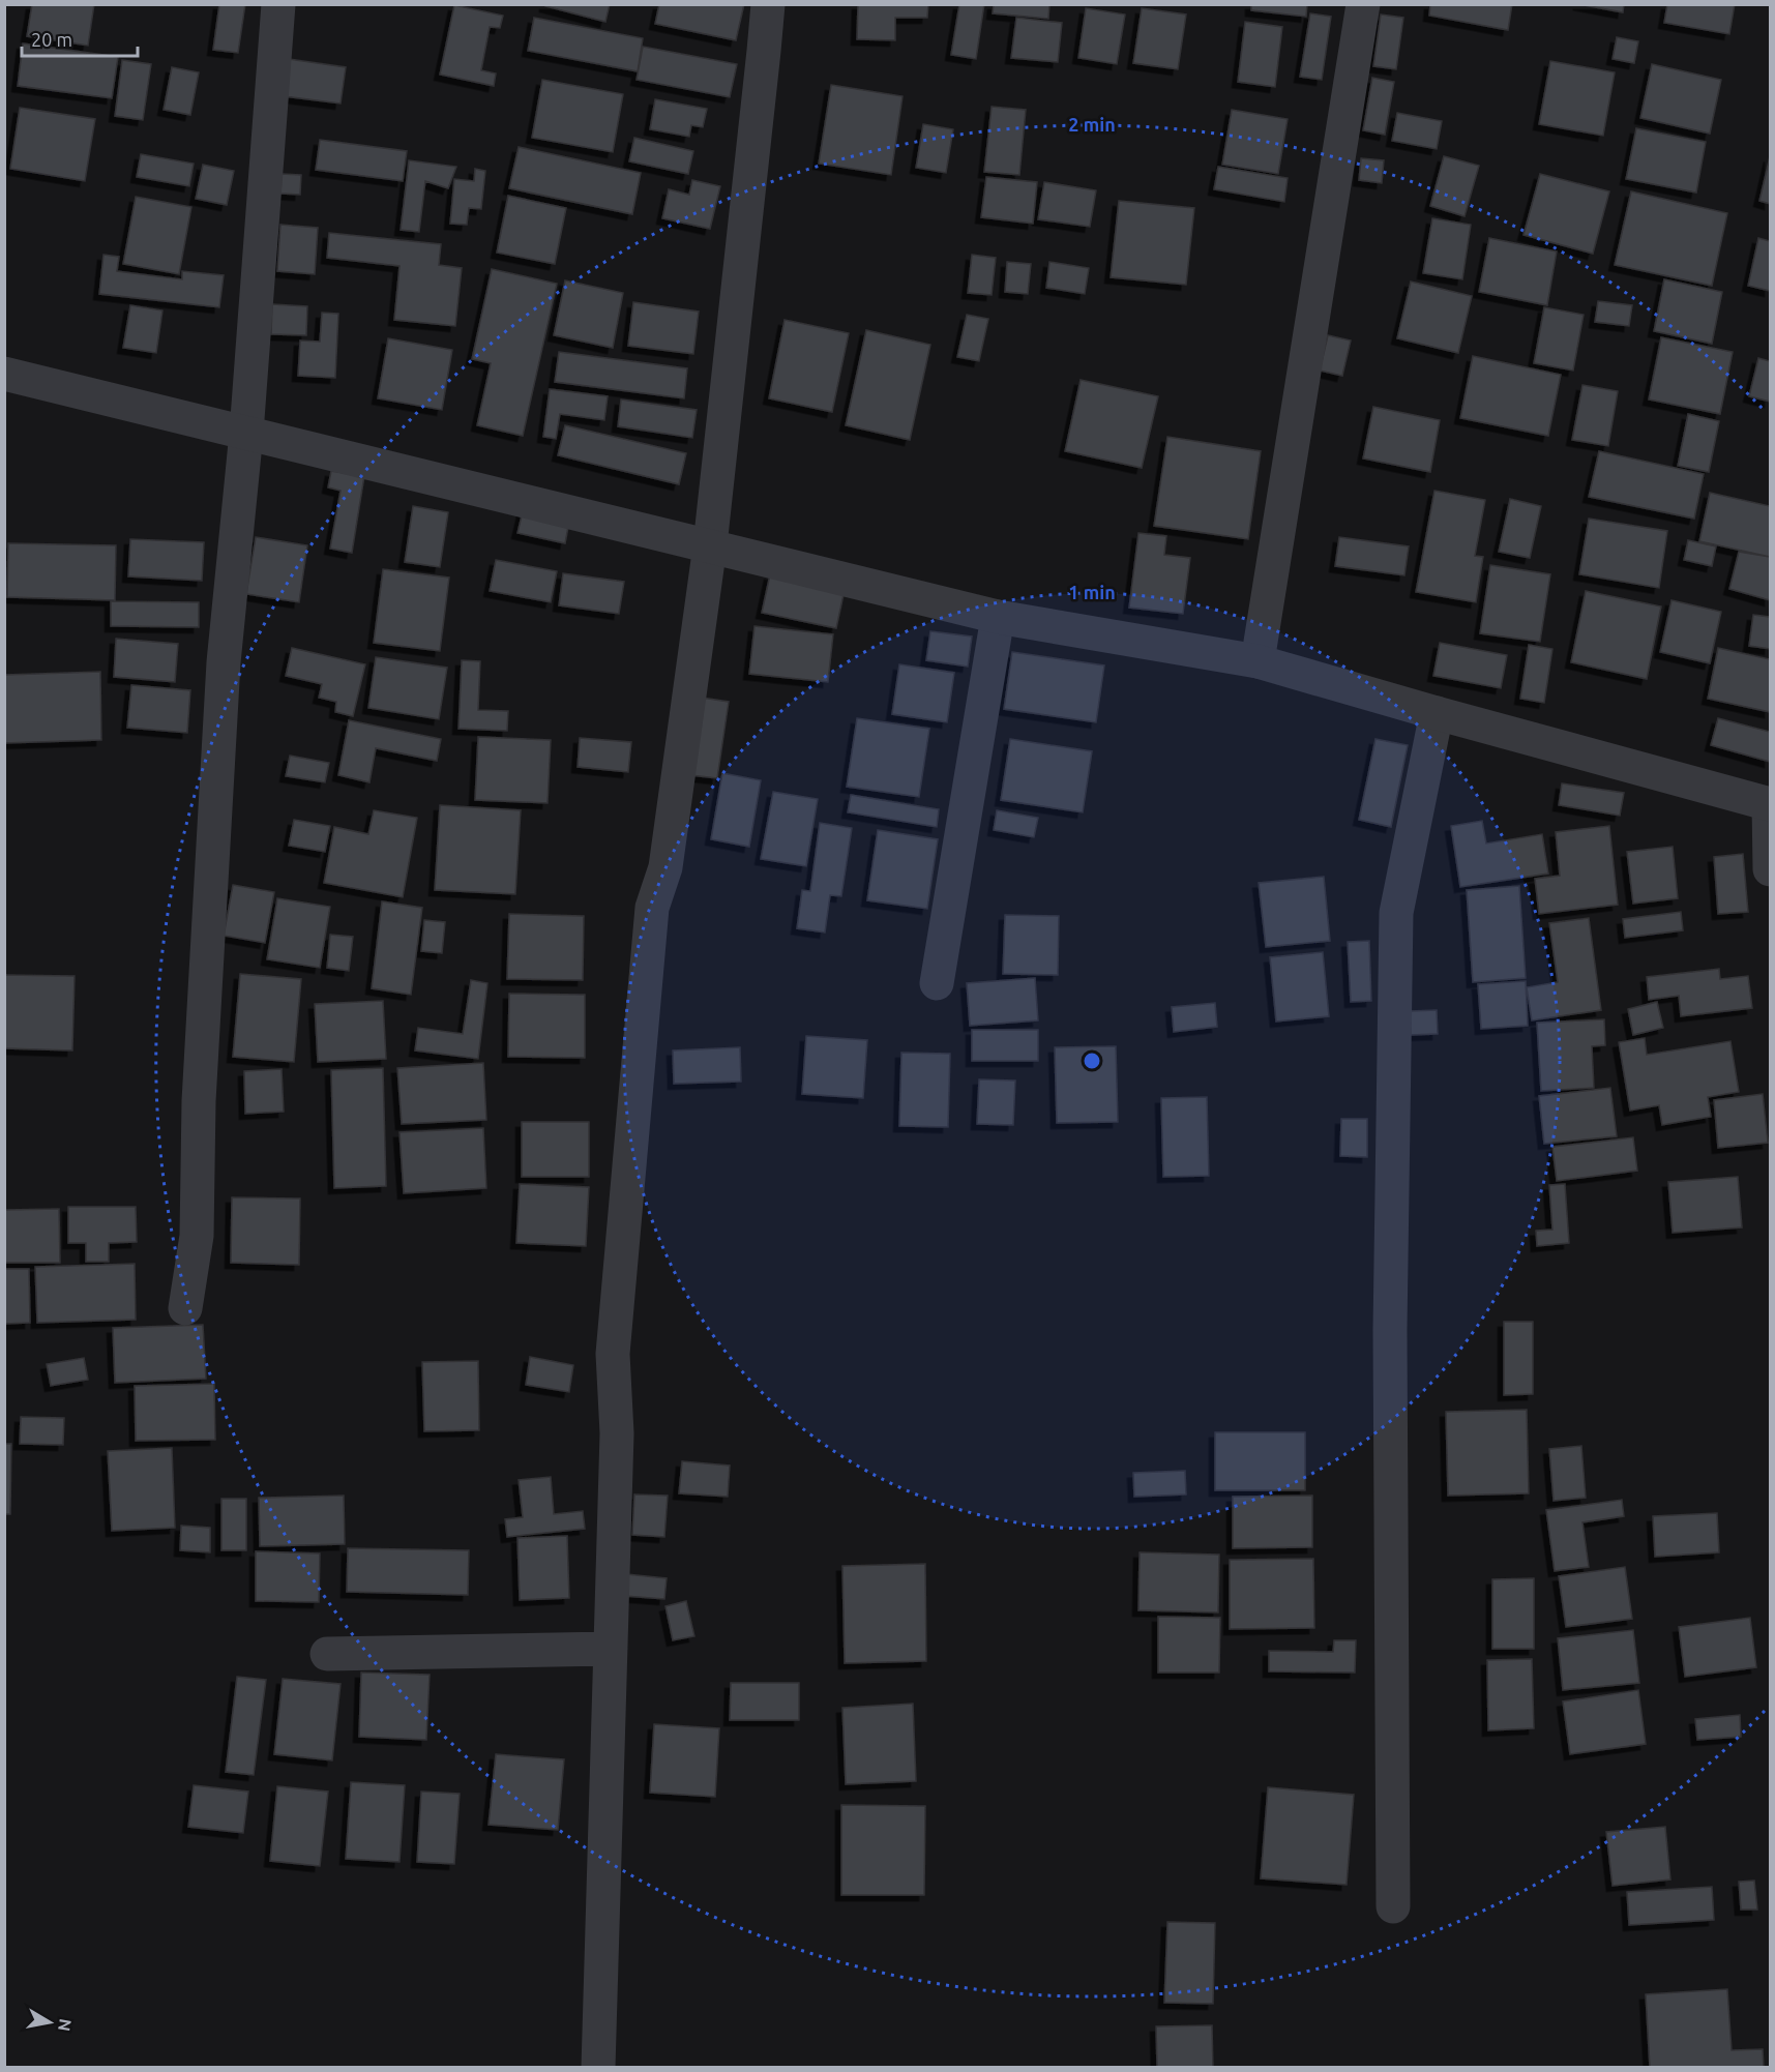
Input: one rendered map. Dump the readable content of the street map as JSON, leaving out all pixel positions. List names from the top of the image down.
{
  "scale_bar": "20 m",
  "north": "right",
  "rings": ["2 min", "1 min"]
}
